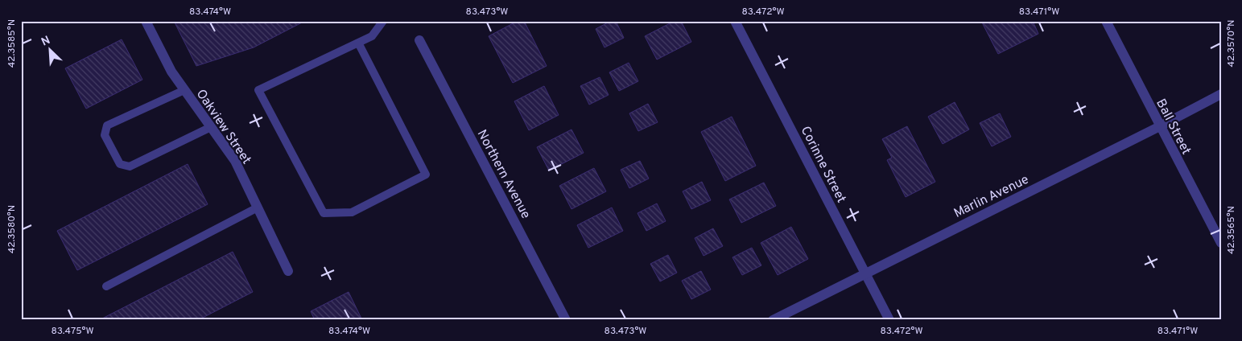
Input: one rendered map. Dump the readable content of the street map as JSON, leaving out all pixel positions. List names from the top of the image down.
{
  "streets": {
    "street": [
      "Oakview Street",
      "Ball Street",
      "Corinne Street",
      "Northern Avenue",
      "Marlin Avenue"
    ]
  },
  "crossings": [
    ["Ball Street", "Marlin Avenue"],
    ["Corinne Street", "Marlin Avenue"]
  ],
  "north": "top left",
  "coordinates": [
    "83.474°W",
    "83.473°W",
    "83.472°W",
    "83.471°W",
    "42.3585°N",
    "42.3570°N",
    "42.3580°N",
    "42.3565°N",
    "83.475°W"
  ]
}
